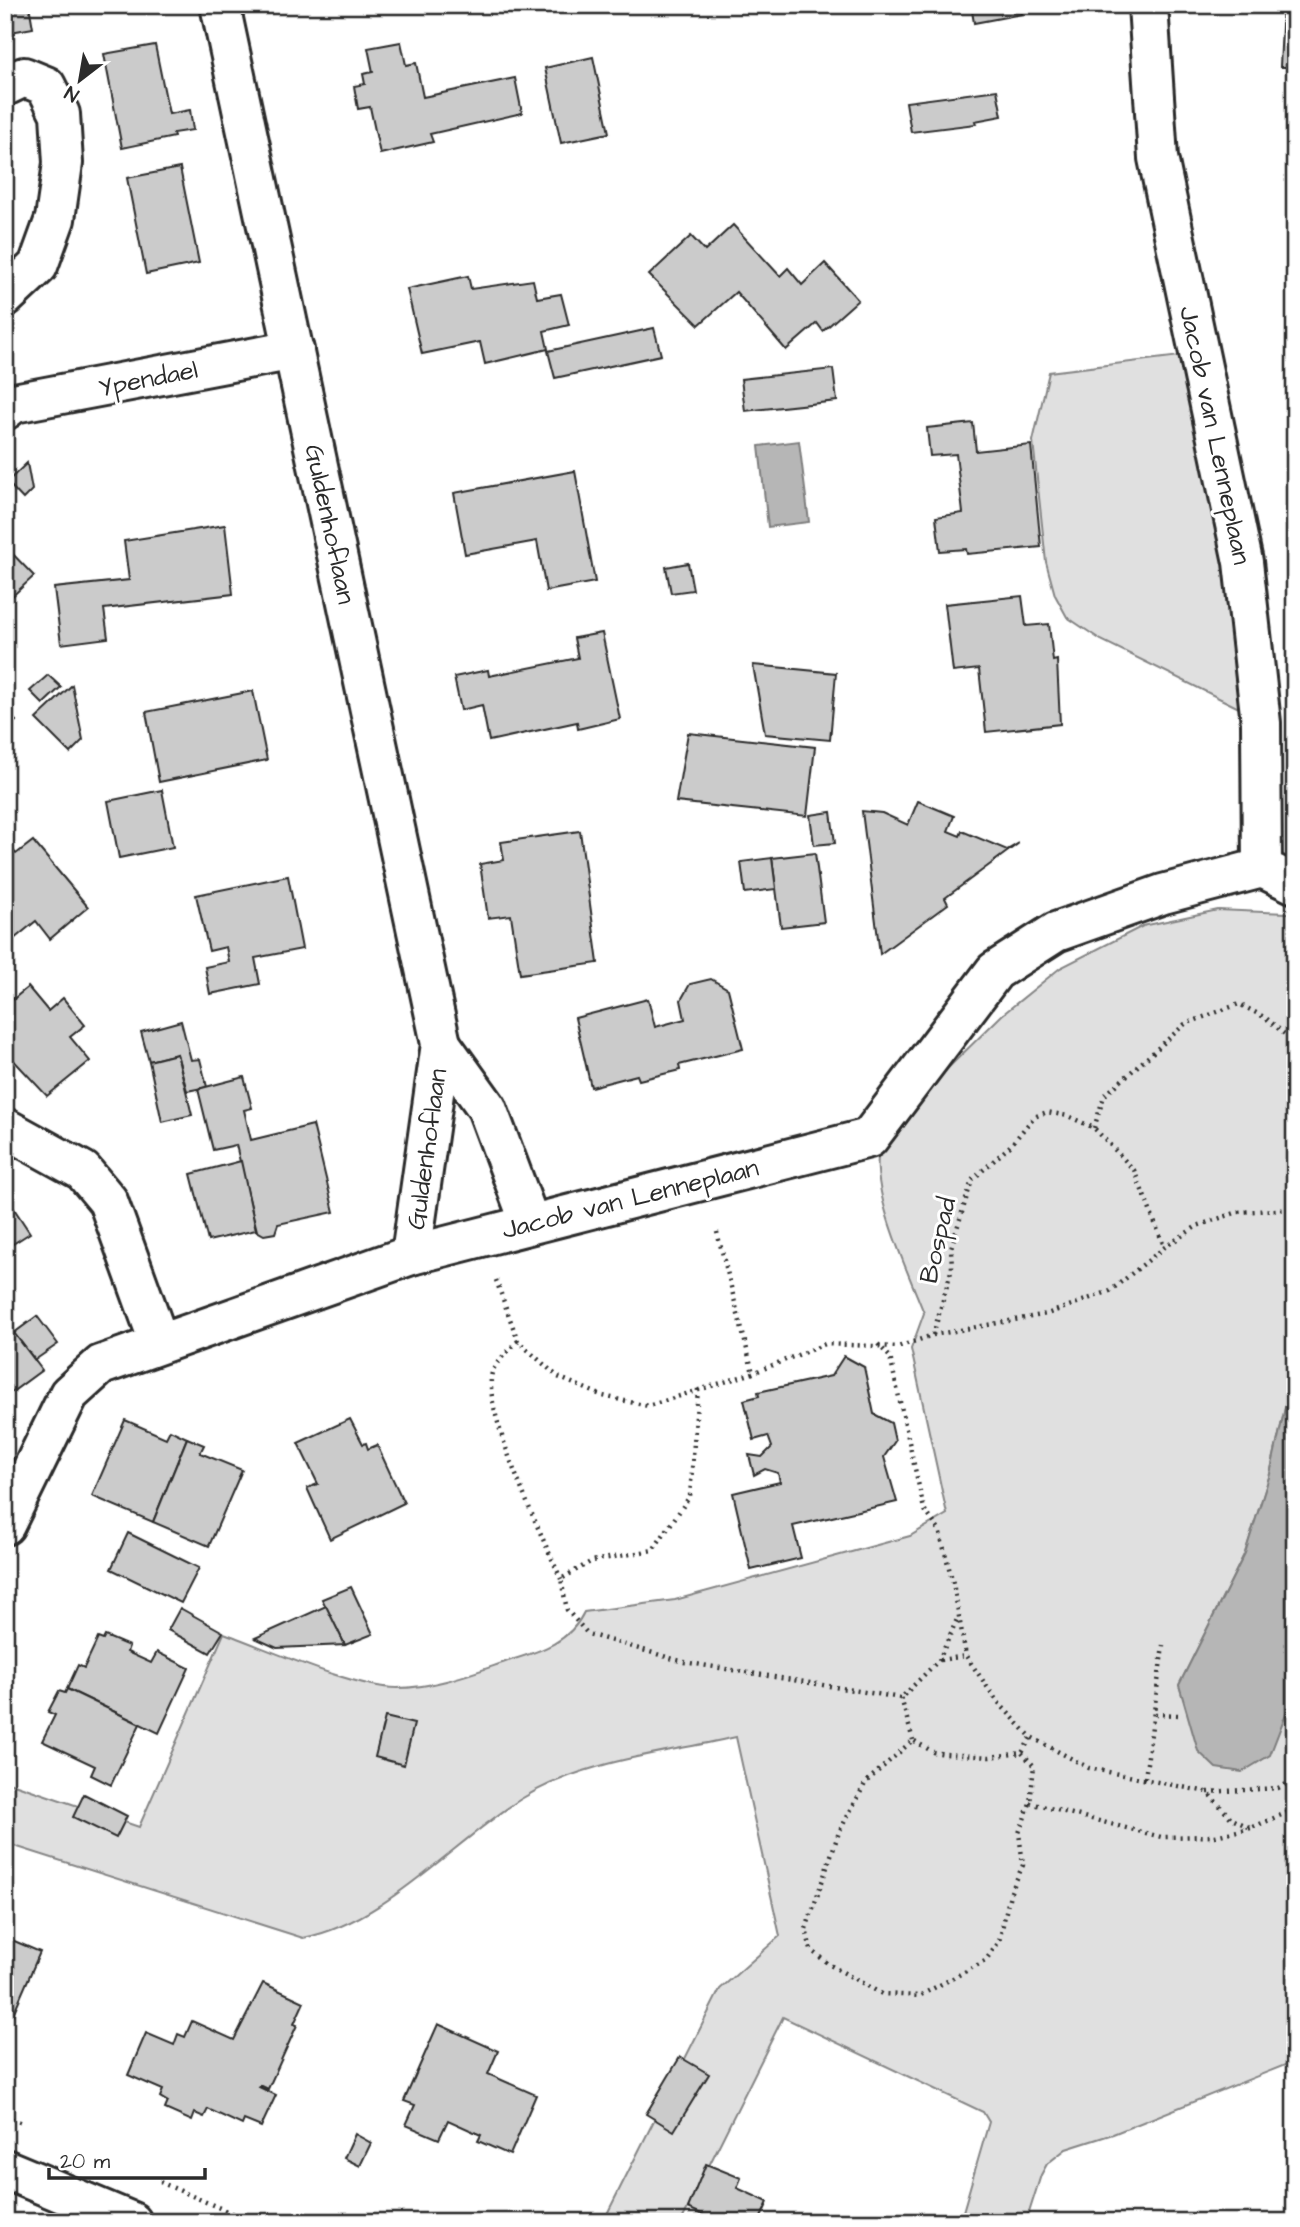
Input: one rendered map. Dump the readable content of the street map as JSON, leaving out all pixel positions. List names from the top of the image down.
{
  "streets": {
    "street": ["Ypendael", "Jacob van Lenneplaan", "Guldenhoflaan"],
    "path": ["Bospad"]
  },
  "crossings": [
    ["Ypendael", "Guldenhoflaan"],
    ["Jacob van Lenneplaan", "Guldenhoflaan"]
  ],
  "scale_bar": "20 m",
  "north": "bottom left"
}
